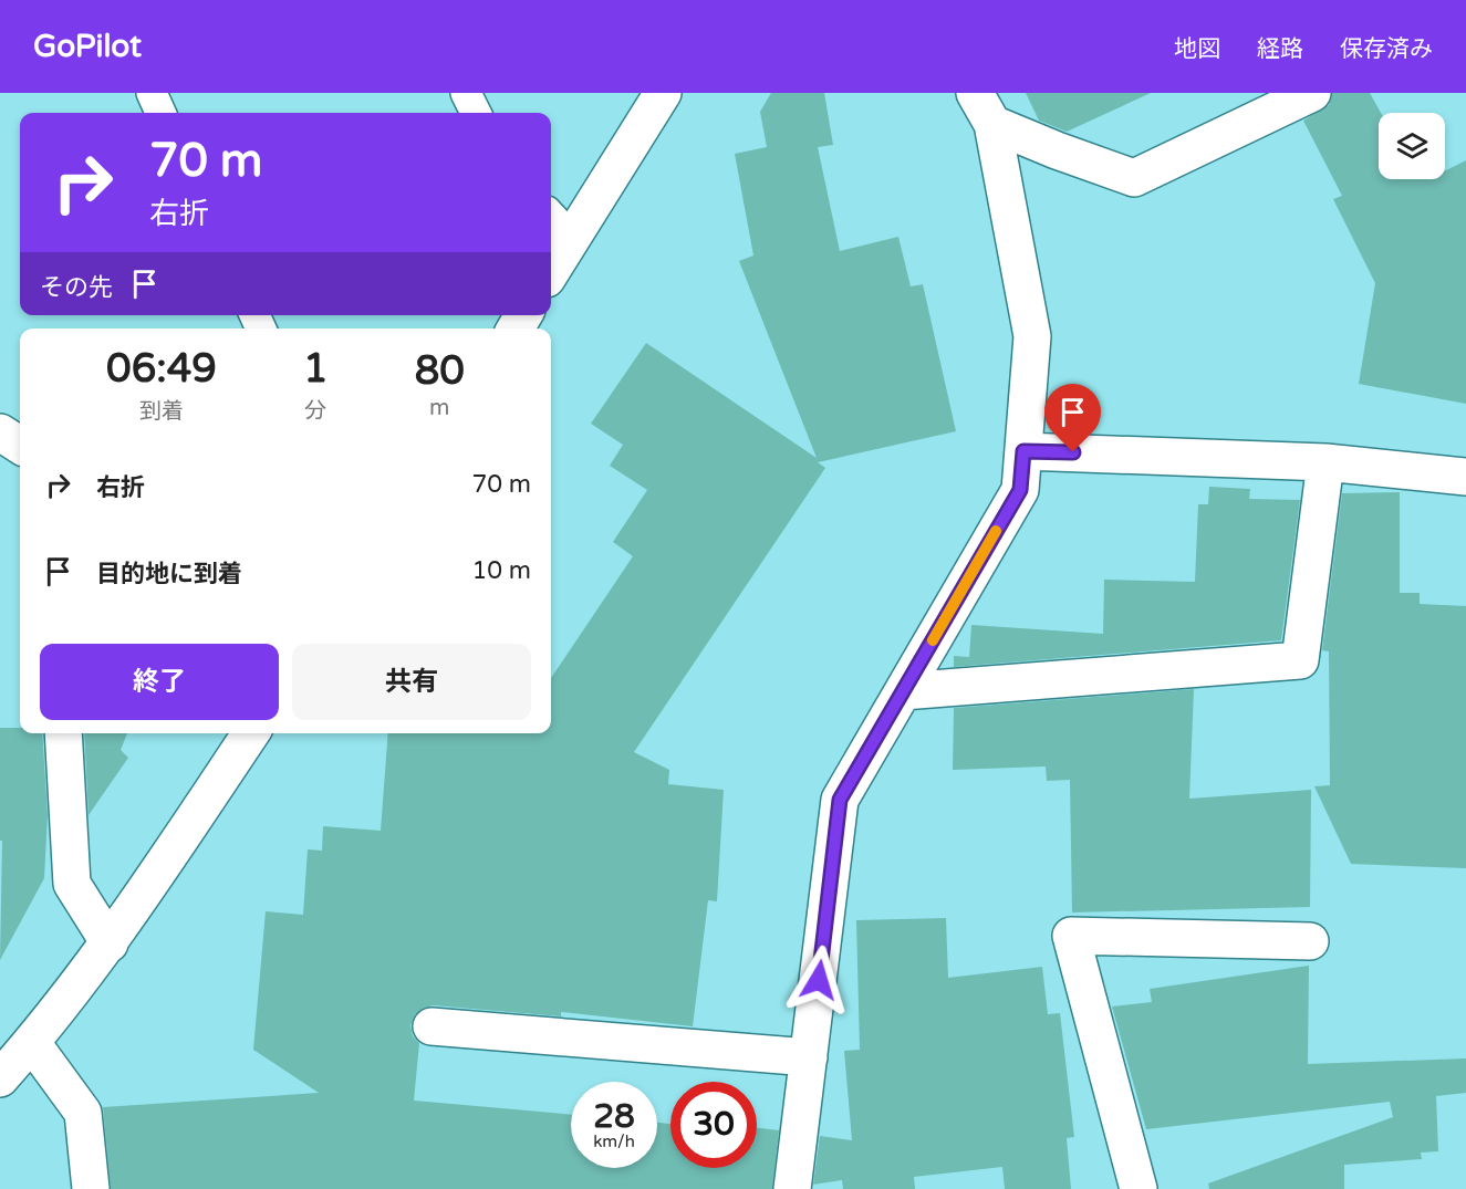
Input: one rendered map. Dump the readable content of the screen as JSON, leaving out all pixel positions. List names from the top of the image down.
{
  "page": {
    "header": "GoPilot",
    "nav": ["地図", "経路", "保存済み"],
    "turn": ["70 m", "右折"],
    "then": "その先",
    "eta": [
      "06:49",
      "到着",
      "1",
      "分",
      "80",
      "m"
    ],
    "list": [
      {
        "name": "右折",
        "value": "70 m"
      },
      {
        "name": "目的地に到着",
        "value": "10 m"
      }
    ],
    "buttons": ["終了", "共有"],
    "speed": "28 km/h",
    "limit": "30"
  }
}
